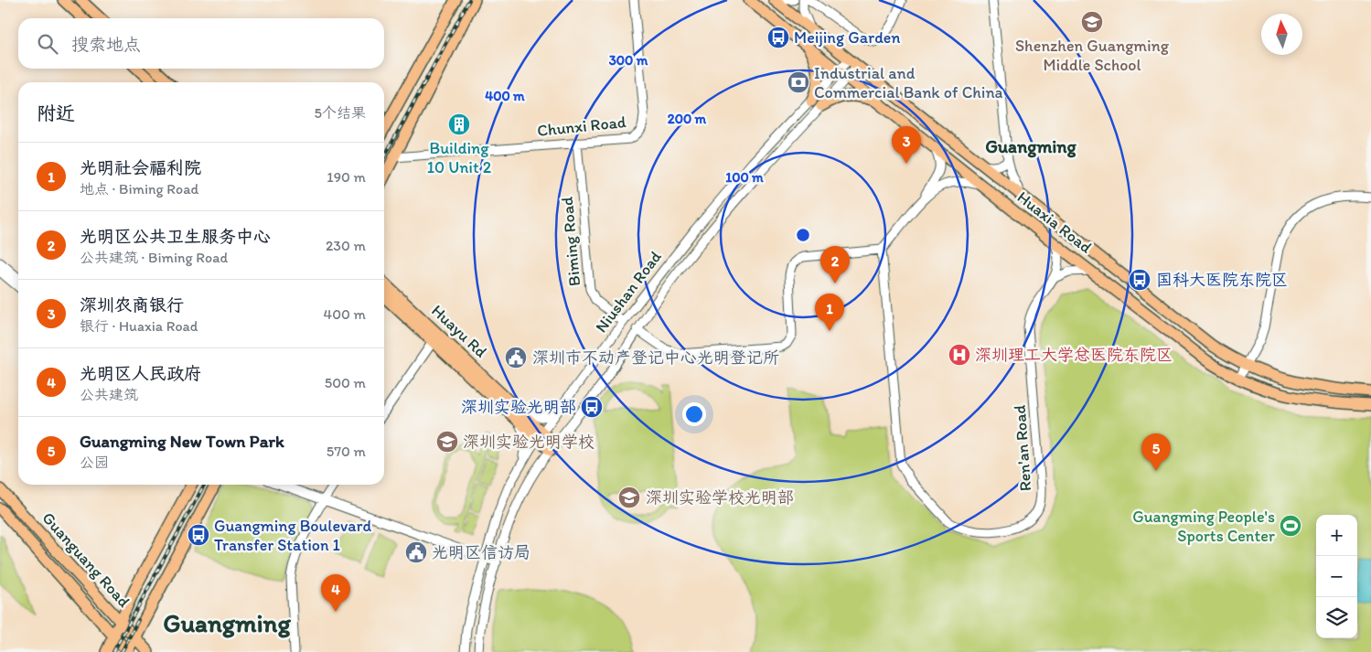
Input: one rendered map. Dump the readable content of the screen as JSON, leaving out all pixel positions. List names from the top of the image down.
{
  "streets": {
    "main road": ["Huaxia Road", "Huayu Rd", "Guanguang Road"],
    "street": [
      "Chunxi Road",
      "Biming Road",
      "Niushan Road",
      "Ren'an Road"
    ]
  },
  "crossings": [
    ["Chunxi Road", "Biming Road"],
    ["Huaxia Road", "Niushan Road"],
    ["Huaxia Road", "Ren'an Road"],
    ["Biming Road", "Niushan Road"],
    ["Niushan Road", "Huayu Rd"]
  ],
  "districts": ["Guangming", "Guangming"],
  "places": {
    "school or university": ["Shenzhen Guangming Middle School", "深圳实验光明学校", "深圳实验学校光明部"],
    "bus stop": [
      "Meijing Garden",
      "国科大医院东院区",
      "深圳实验光明部",
      "Guangming Boulevard Transfer Station 1"
    ],
    "bank": ["Industrial and Commercial Bank of China"],
    "building": ["Building 10 Unit 2"],
    "hospital": ["深圳理工大学总医院东院区"],
    "public building": ["深圳市不动产登记中心光明登记所", "光明区信访局"],
    "sports": ["Guangming People's Sports Center"]
  },
  "north": "top",
  "page": {
    "search": "搜索地点",
    "heading": ["附近", "5个结果"],
    "pins": [
      "3",
      "2",
      "1",
      "5",
      "4"
    ],
    "list": [
      {
        "mark": "1",
        "name": "光明社会福利院",
        "note": "地点 · Biming Road",
        "value": "190 m"
      },
      {
        "mark": "2",
        "name": "光明区公共卫生服务中心",
        "note": "公共建筑 · Biming Road",
        "value": "230 m"
      },
      {
        "mark": "3",
        "name": "深圳农商银行",
        "note": "银行 · Huaxia Road",
        "value": "400 m"
      },
      {
        "mark": "4",
        "name": "光明区人民政府",
        "note": "公共建筑",
        "value": "500 m"
      },
      {
        "mark": "5",
        "name": "Guangming New Town Park",
        "note": "公园",
        "value": "570 m"
      }
    ],
    "map_buttons": ["+", "−"]
  },
  "rings": [
    "300 m",
    "400 m",
    "200 m",
    "100 m"
  ]
}
